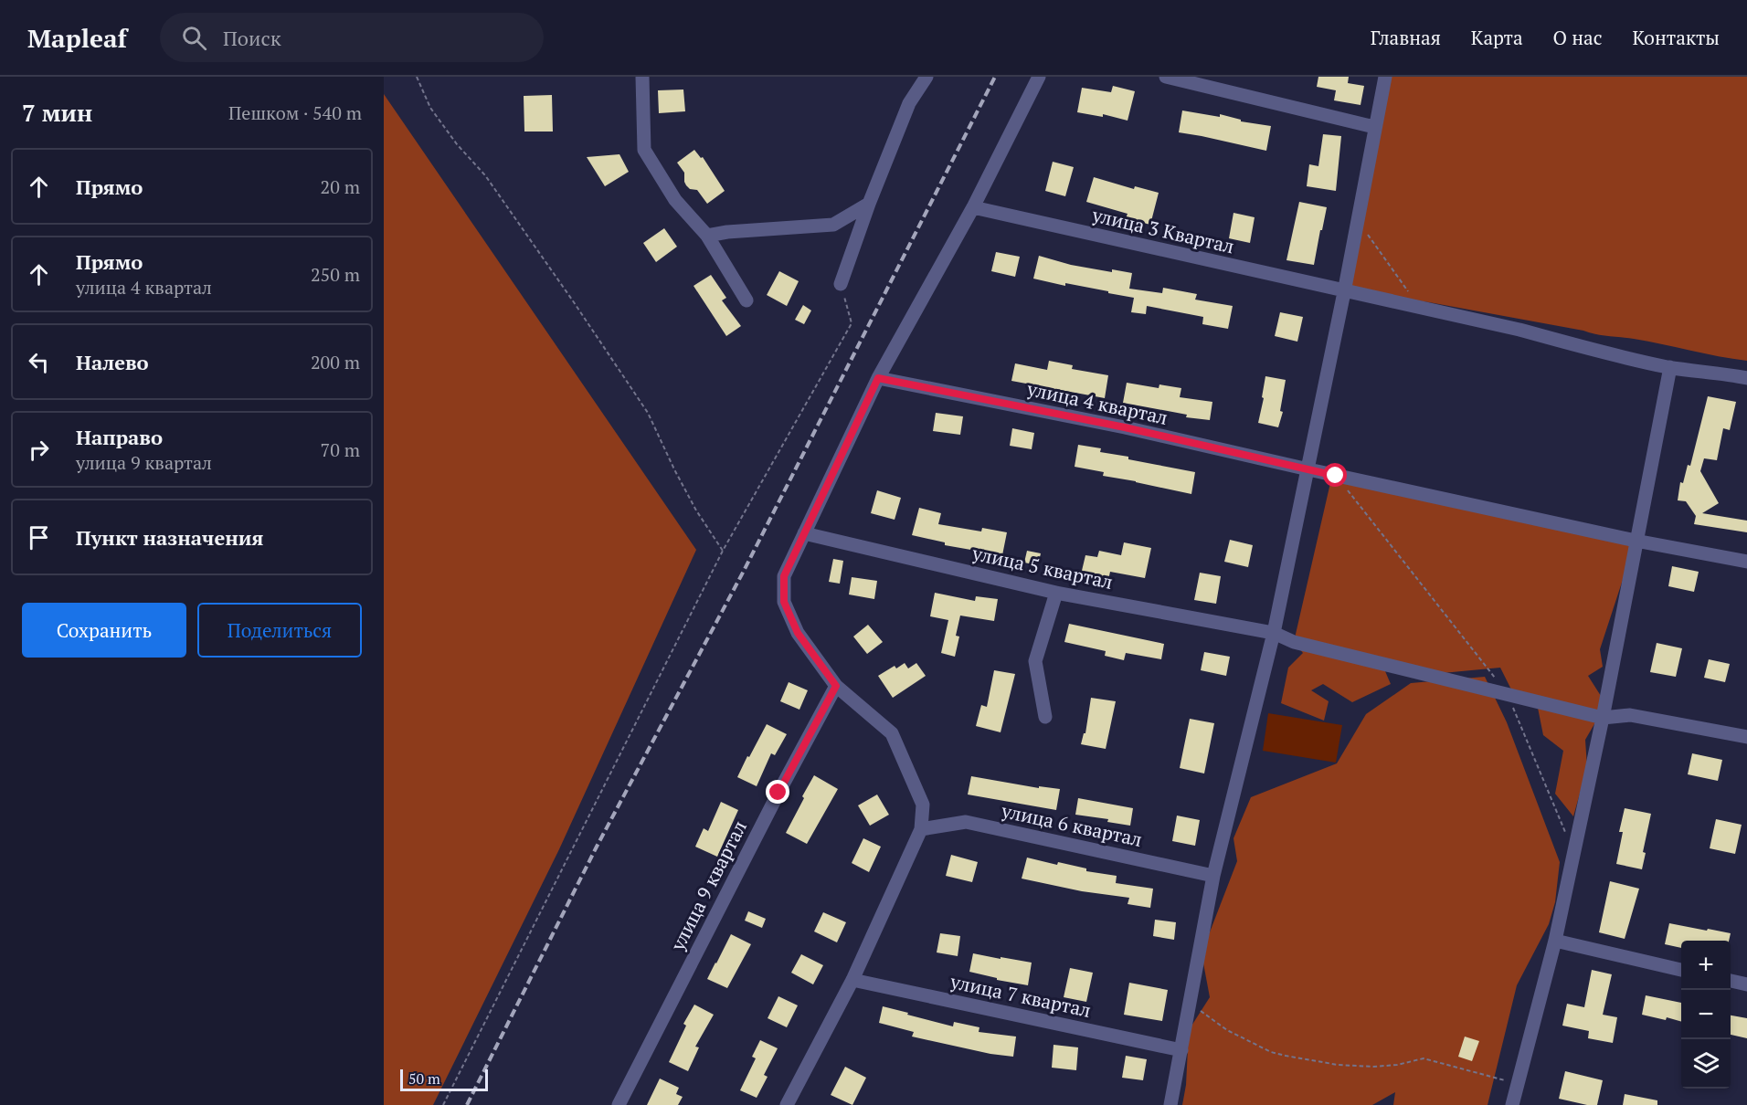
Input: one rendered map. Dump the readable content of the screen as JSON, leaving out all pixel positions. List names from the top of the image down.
{
  "streets": {
    "street": [
      "улица 3 Квартал",
      "улица 4 квартал",
      "улица 5 квартал",
      "улица 6 квартал",
      "улица 9 квартал",
      "улица 7 квартал"
    ]
  },
  "scale_bar": "50 m",
  "page": {
    "header": "Mapleaf",
    "search": "Поиск",
    "nav": [
      "Главная",
      "Карта",
      "О нас",
      "Контакты"
    ],
    "heading": ["7 мин", "Пешком · 540 m"],
    "list": [
      ["Прямо", "20 m"],
      ["Прямо", "улица 4 квартал", "250 m"],
      ["Налево", "200 m"],
      ["Направо", "улица 9 квартал", "70 m"],
      "Пункт назначения"
    ],
    "buttons": ["Сохранить", "Поделиться"],
    "map_buttons": ["+", "−"],
    "scale": "50 m"
  }
}
